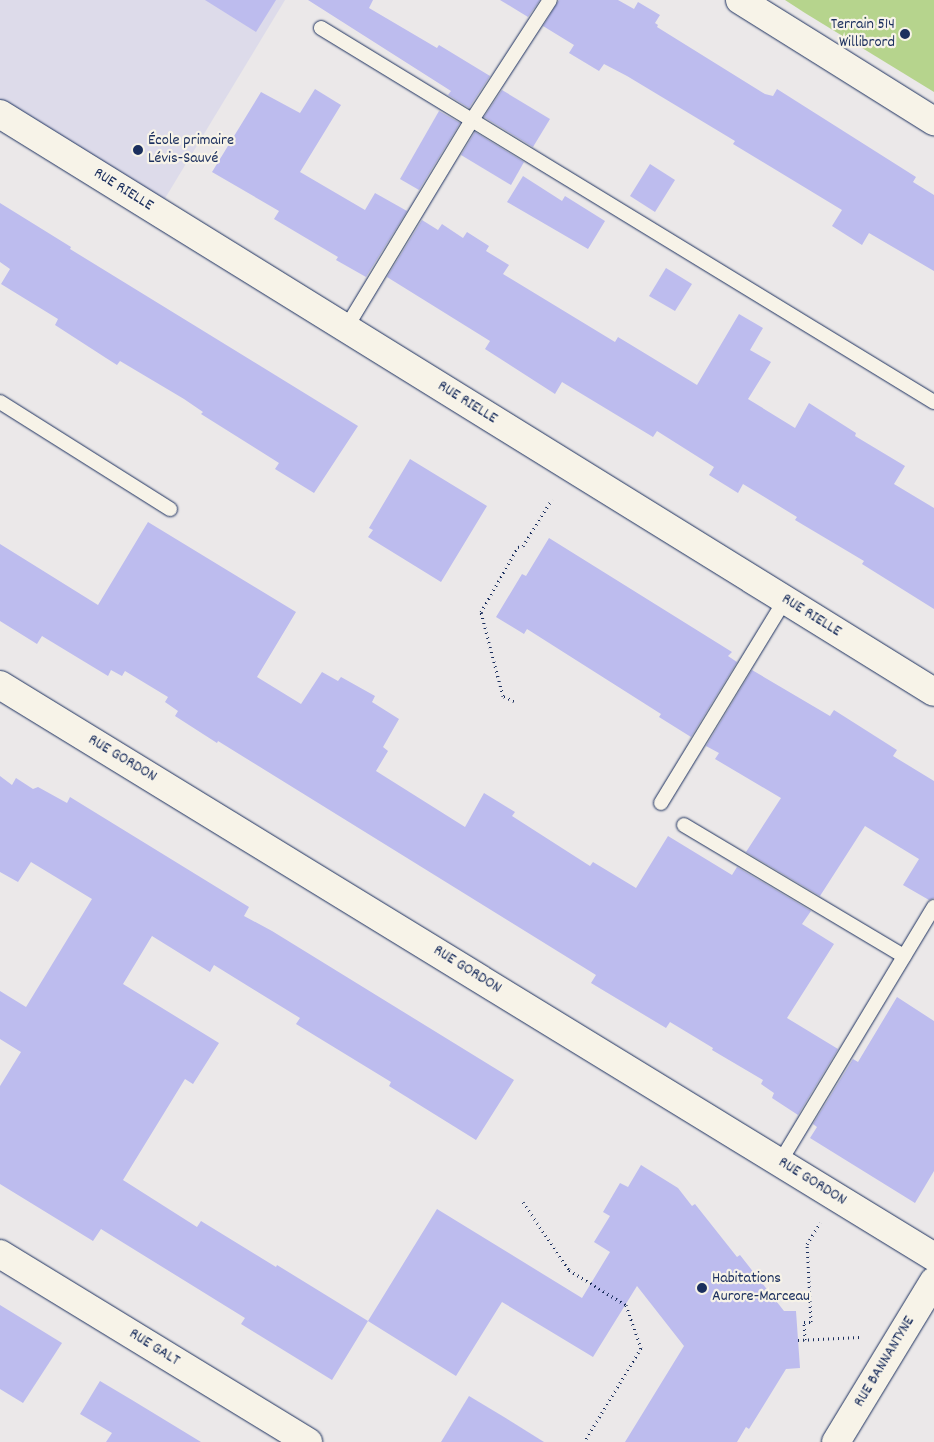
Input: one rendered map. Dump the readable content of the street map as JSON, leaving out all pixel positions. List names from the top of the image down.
{
  "streets": {
    "street": [
      "RUE RIELLE",
      "RUE GORDON",
      "RUE GALT",
      "RUE BANNANTYNE"
    ]
  },
  "places": ["Terrain 514 Willibrord", "École primaire Lévis-Sauvé", "Habitations Aurore-Marceau"]
}
